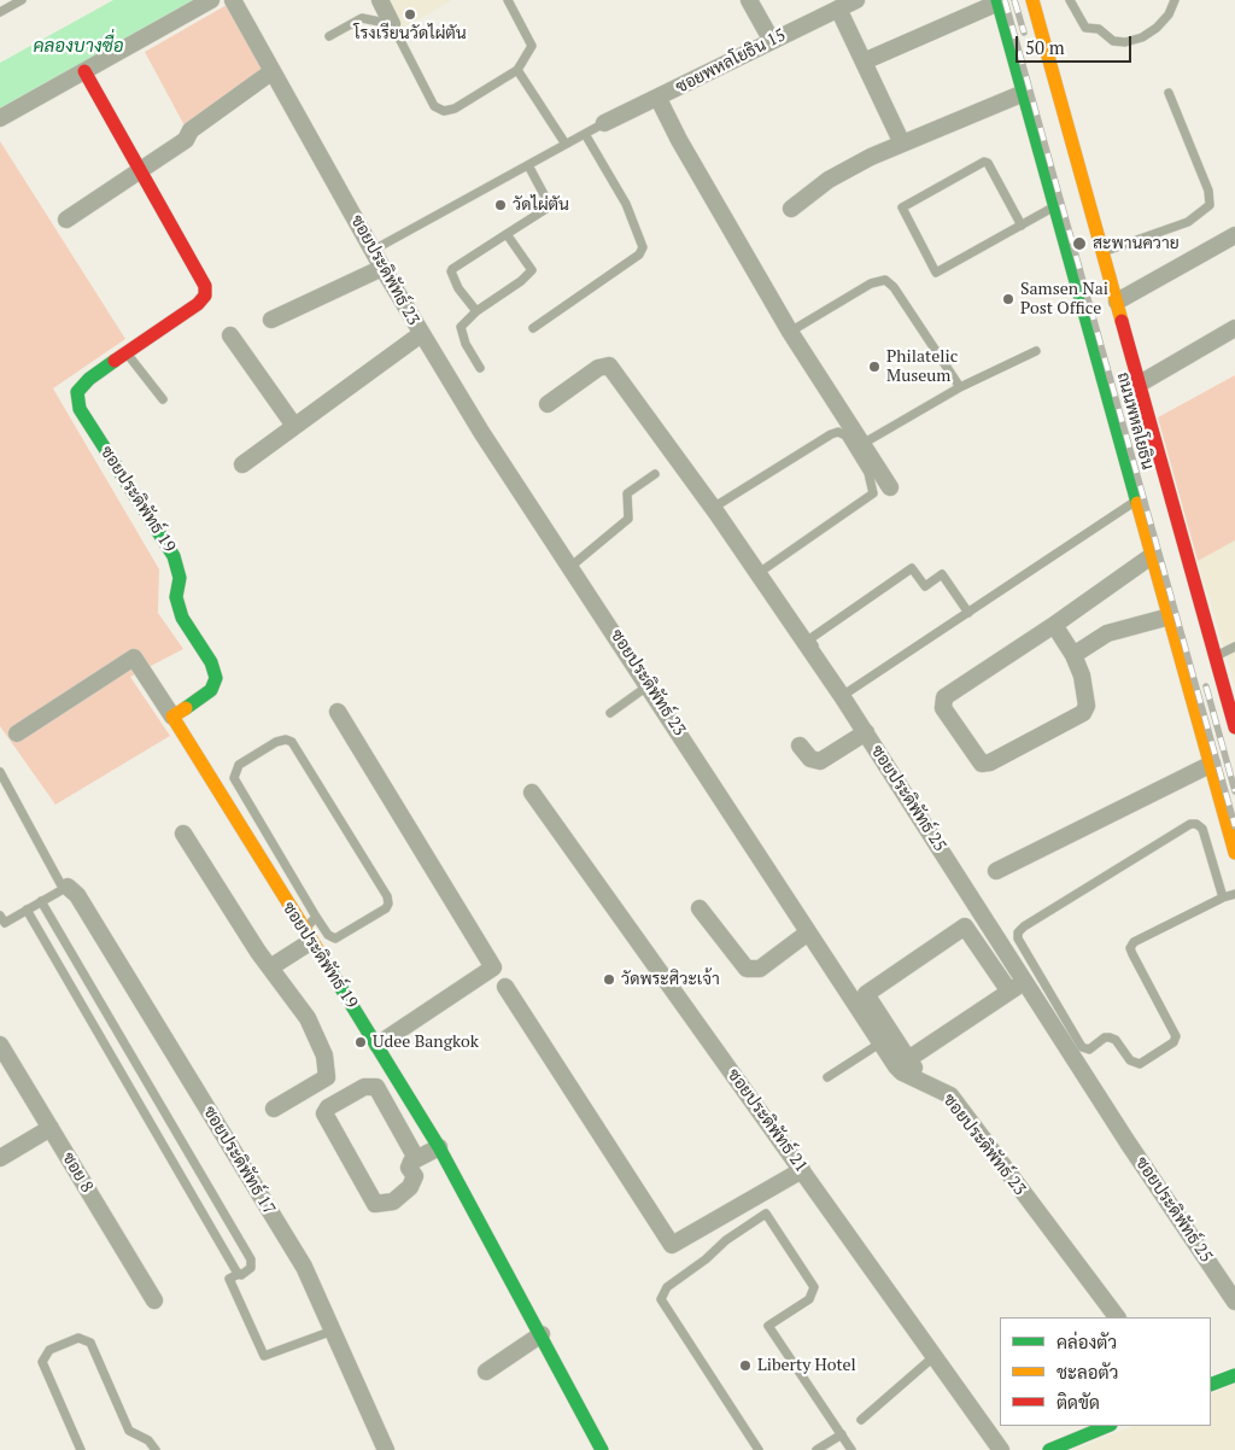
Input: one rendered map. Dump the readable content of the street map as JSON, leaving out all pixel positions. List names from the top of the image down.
{
  "streets": {
    "main road": ["ถนนพหลโยธิน", "ซอยประดิพัทธ์ 19"],
    "street": [
      "ซอยพหลโยธิน 15",
      "ซอยประดิพัทธ์ 23",
      "ซอยประดิพัทธ์ 25",
      "ซอยประดิพัทธ์ 21",
      "ซอยประดิพัทธ์ 17",
      "ซอย 8"
    ]
  },
  "water": ["คลองบางซื่อ"],
  "places": [
    "โรงเรียนวัดไผ่ตัน",
    "วัดไผ่ตัน",
    "สะพานควาย",
    "Samsen Nai Post Office",
    "Philatelic Museum",
    "วัดพระศิวะเจ้า",
    "Udee Bangkok",
    "Liberty Hotel"
  ],
  "legend": ["คล่องตัว", "ชะลอตัว", "ติดขัด"],
  "scale_bar": "50 m"
}
